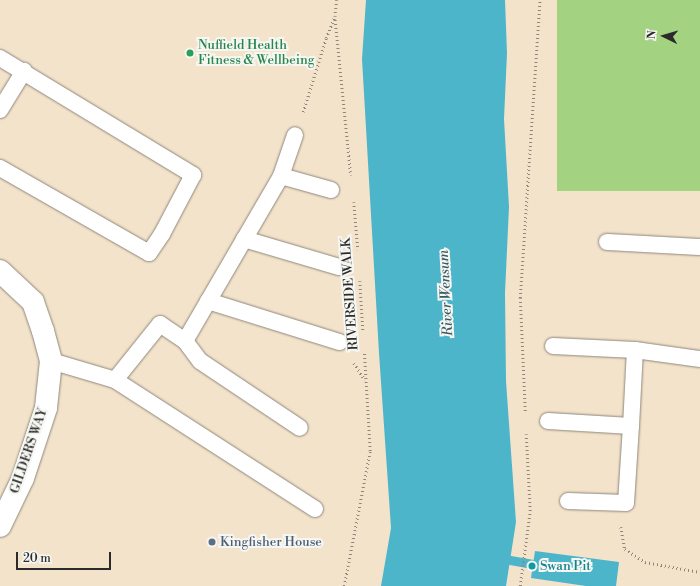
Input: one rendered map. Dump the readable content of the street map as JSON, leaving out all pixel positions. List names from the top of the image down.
{
  "streets": {
    "street": ["GILDERS WAY"],
    "path": ["RIVERSIDE WALK"]
  },
  "water": ["River Wensum"],
  "places": ["Nuffield Health Fitness & Wellbeing", "Kingfisher House", "Swan Pit"],
  "scale_bar": "20 m",
  "north": "left"
}
